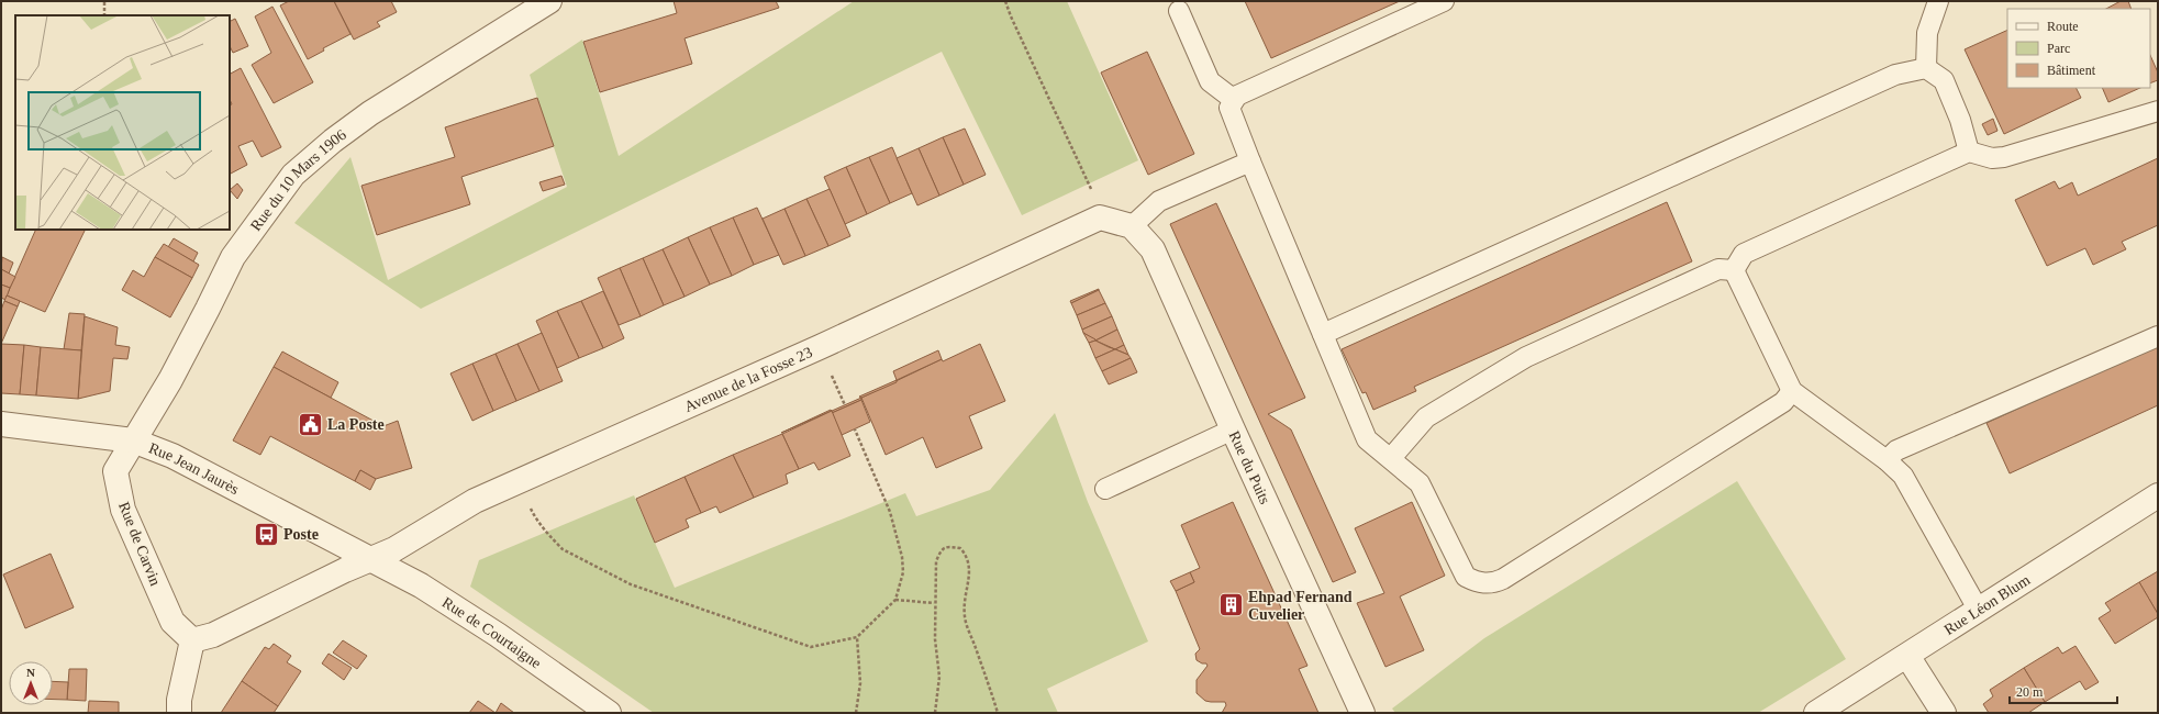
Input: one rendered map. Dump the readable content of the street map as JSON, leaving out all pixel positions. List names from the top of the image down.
{
  "streets": {
    "street": [
      "Rue du 10 Mars 1906",
      "Avenue de la Fosse 23",
      "Rue du Puits",
      "Rue Jean Jaurès",
      "Rue de Carvin",
      "Rue Léon Blum",
      "Rue de Courtaigne"
    ]
  },
  "crossings": [
    ["Rue du 10 Mars 1906", "Rue Jean Jaurès"],
    ["Rue du 10 Mars 1906", "Rue de Carvin"],
    ["Avenue de la Fosse 23", "Rue Jean Jaurès"],
    ["Avenue de la Fosse 23", "Rue de Courtaigne"],
    ["Rue Jean Jaurès", "Rue de Carvin"],
    ["Rue Jean Jaurès", "Rue de Courtaigne"]
  ],
  "places": {
    "public building": ["La Poste"],
    "bus stop": ["Poste"],
    "building": ["Ehpad Fernand Cuvelier"]
  },
  "legend": ["Route", "Parc", "Bâtiment"],
  "scale_bar": "20 m",
  "north": "top"
}
